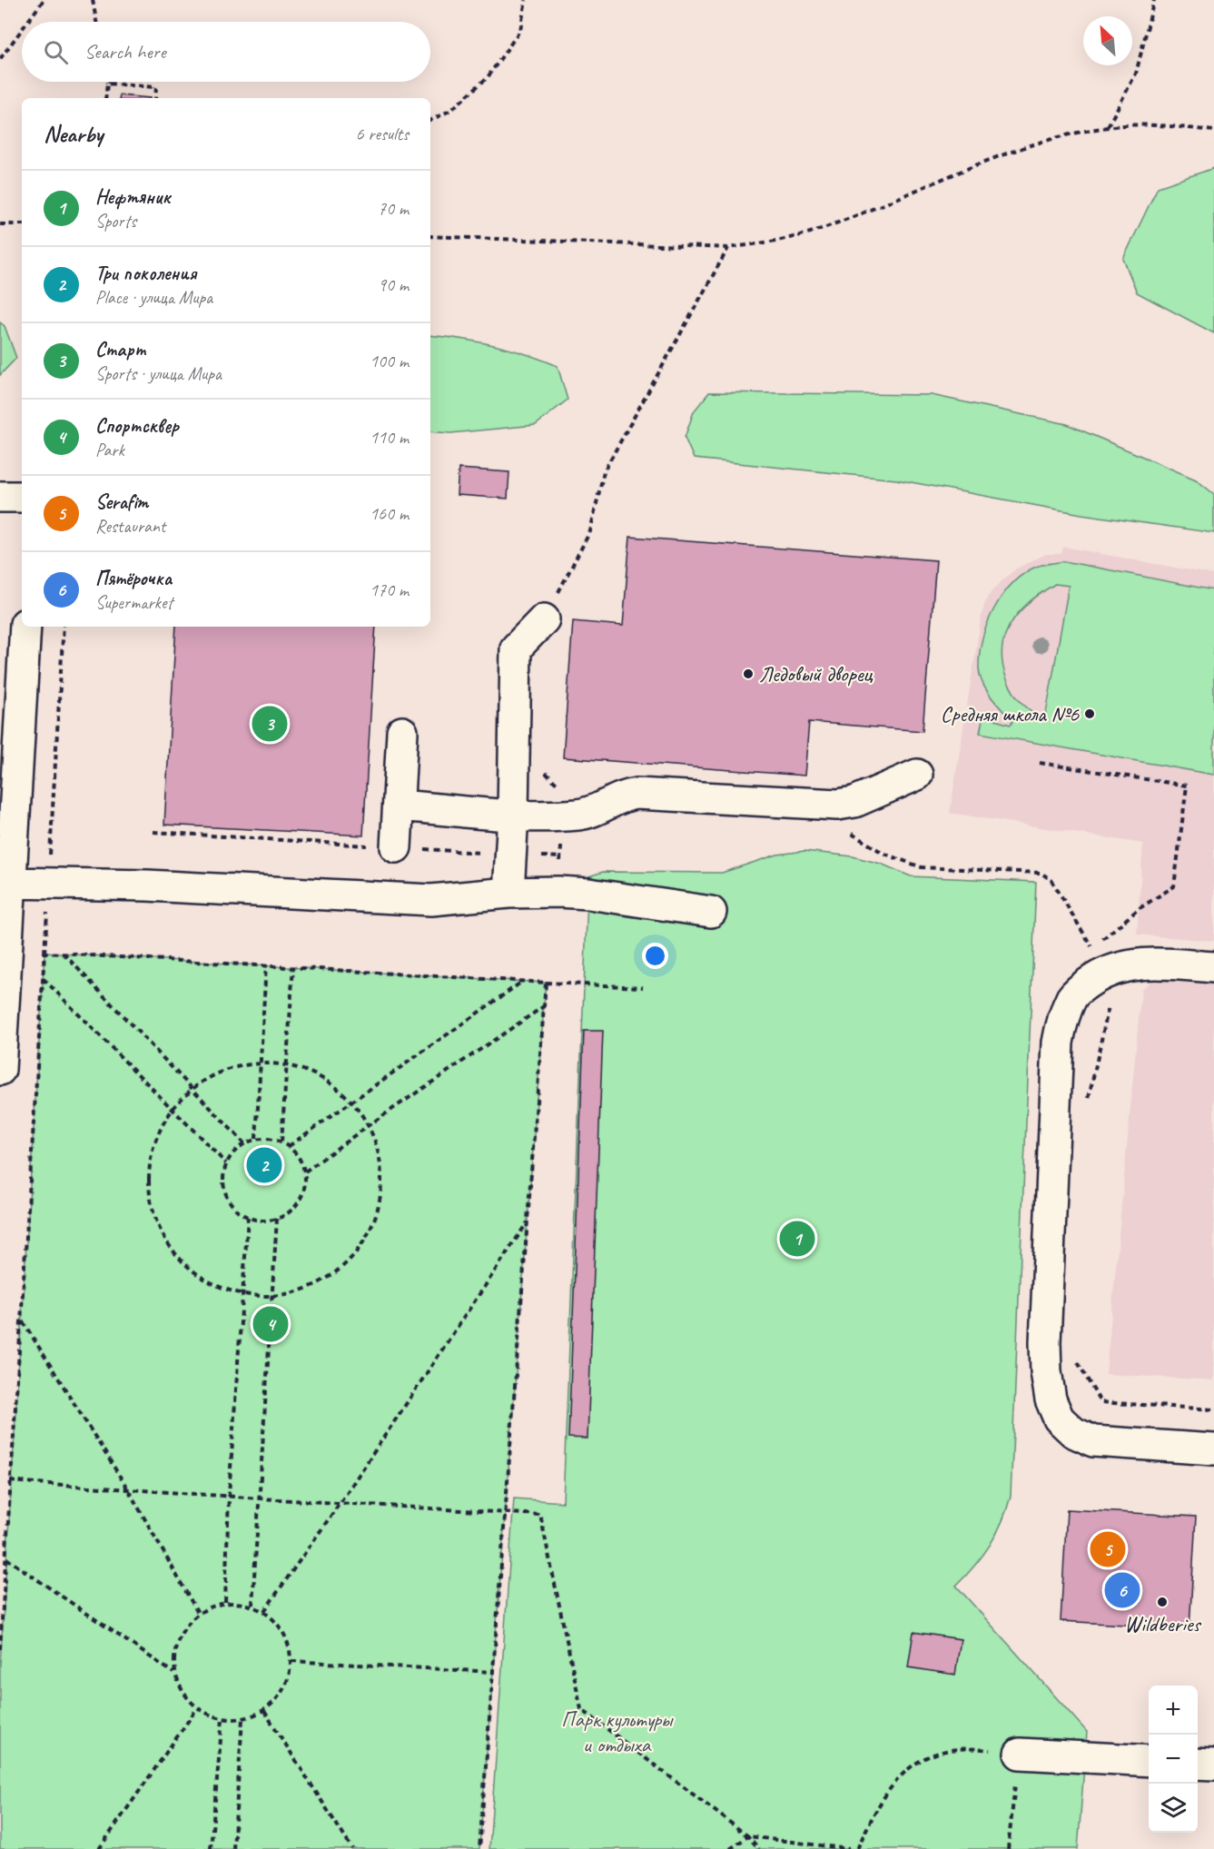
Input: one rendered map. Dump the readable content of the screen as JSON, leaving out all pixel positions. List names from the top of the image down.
{
  "parks": ["Парк культуры и отдыха"],
  "places": ["Ледовый дворец", "Средняя школа №6", "Wildberies"],
  "north": "top left",
  "page": {
    "search": "Search here",
    "heading": ["Nearby", "6 results"],
    "list": [
      {
        "mark": "1",
        "name": "Нефтяник",
        "note": "Sports",
        "value": "70 m"
      },
      {
        "mark": "2",
        "name": "Три поколения",
        "note": "Place · улица Мира",
        "value": "90 m"
      },
      {
        "mark": "3",
        "name": "Старт",
        "note": "Sports · улица Мира",
        "value": "100 m"
      },
      {
        "mark": "4",
        "name": "Спортсквер",
        "note": "Park",
        "value": "110 m"
      },
      {
        "mark": "5",
        "name": "Serafim",
        "note": "Restaurant",
        "value": "160 m"
      },
      {
        "mark": "6",
        "name": "Пятёрочка",
        "note": "Supermarket",
        "value": "170 m"
      }
    ],
    "pins": [
      "3",
      "2",
      "1",
      "4",
      "5",
      "6"
    ],
    "map_buttons": ["+", "−"]
  }
}
